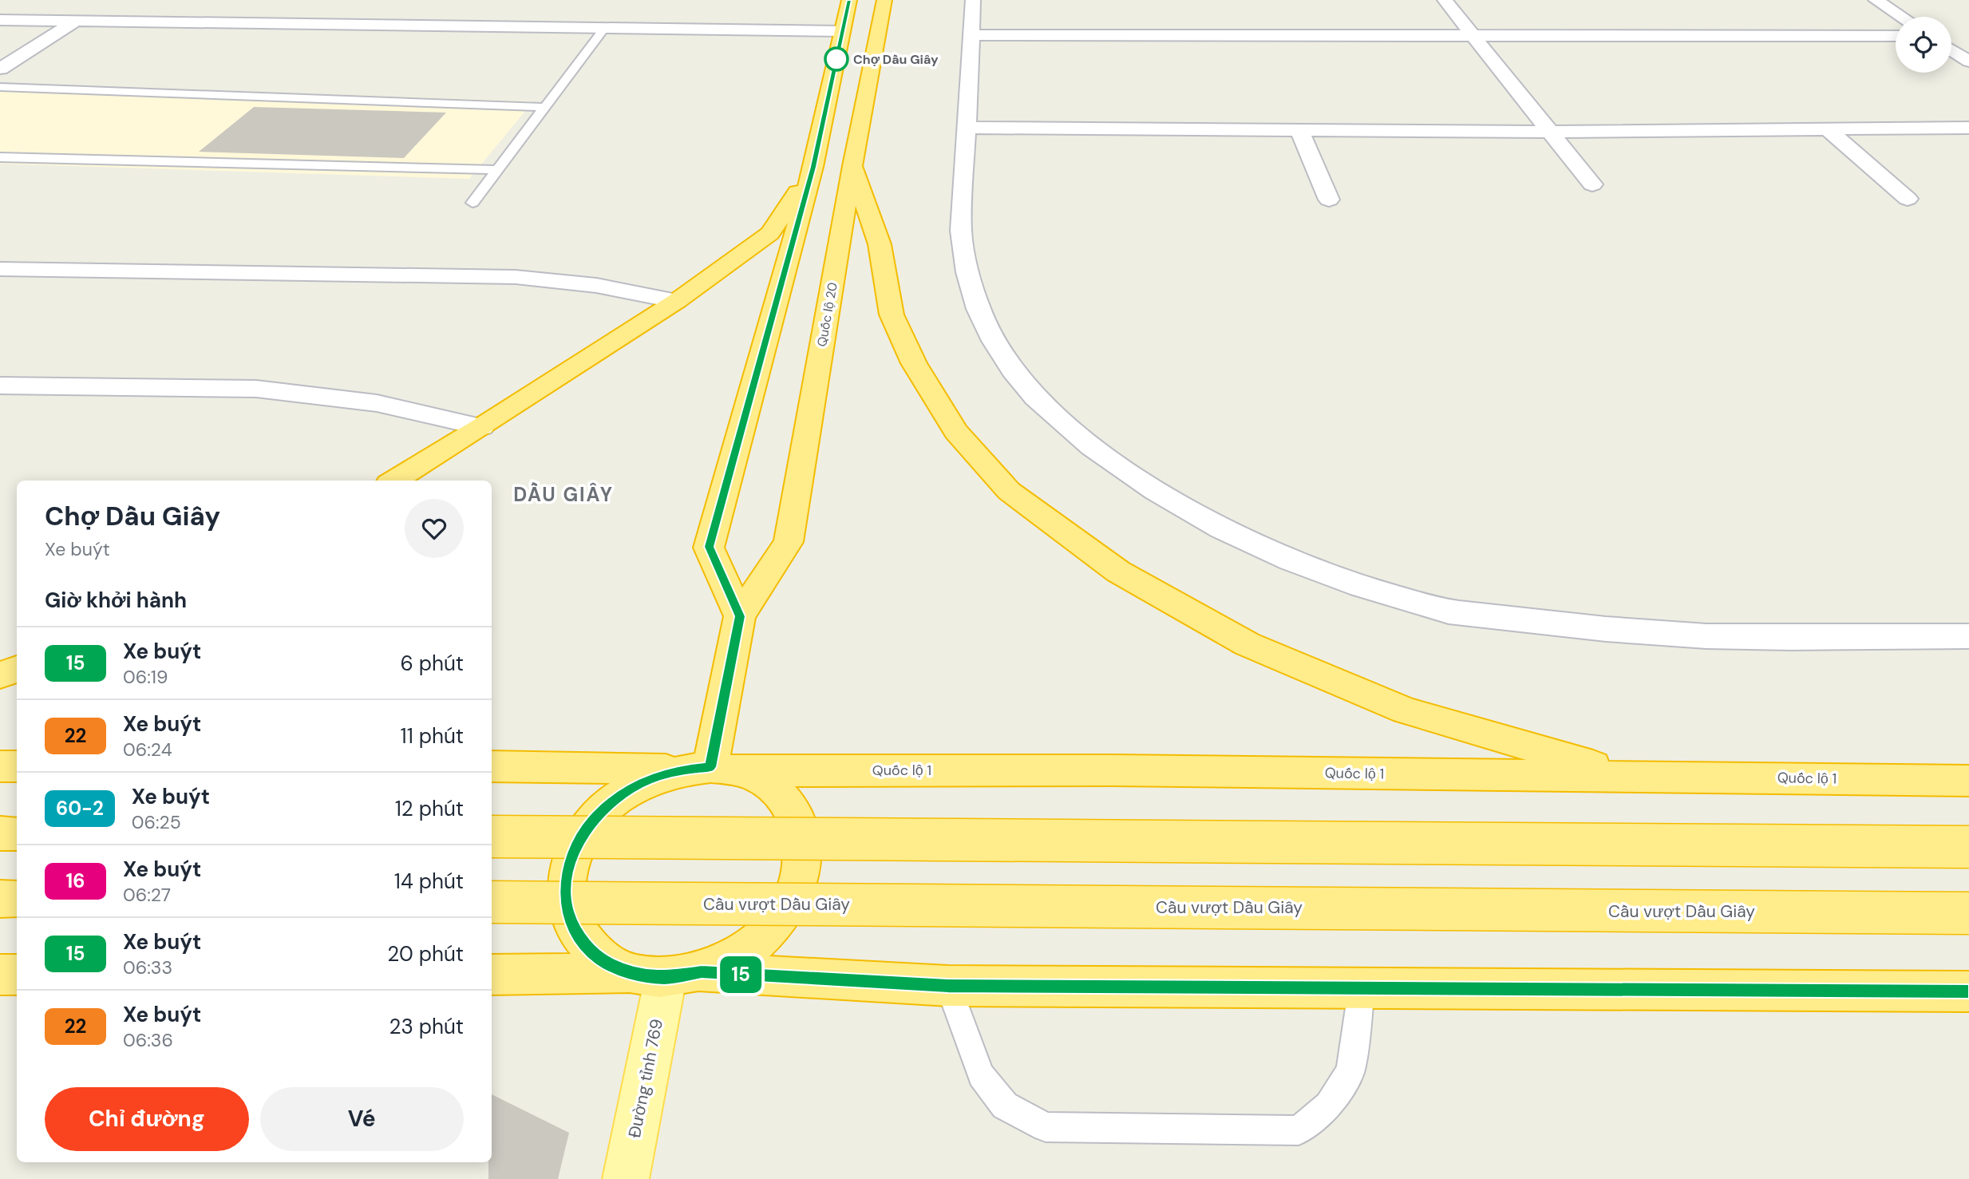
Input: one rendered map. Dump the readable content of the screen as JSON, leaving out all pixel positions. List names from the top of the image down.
{
  "streets": {
    "highway": ["Quốc lộ 20", "Quốc lộ 1", "Cầu vượt Dầu Giây"],
    "main road": ["Đường tỉnh 769"]
  },
  "crossings": [
    ["Quốc lộ 20", "Quốc lộ 1"]
  ],
  "districts": ["DẦU GIÂY"],
  "places": ["Chợ Dầu Giây"],
  "lines": ["bus line 15"],
  "page": {
    "on_map": "15",
    "heading": [
      ["Chợ Dầu Giây", "Xe buýt"],
      "Giờ khởi hành"
    ],
    "list": [
      {
        "mark": "15",
        "name": "Xe buýt",
        "note": "06:19",
        "value": "6 phút"
      },
      {
        "mark": "22",
        "name": "Xe buýt",
        "note": "06:24",
        "value": "11 phút"
      },
      {
        "mark": "60-2",
        "name": "Xe buýt",
        "note": "06:25",
        "value": "12 phút"
      },
      {
        "mark": "16",
        "name": "Xe buýt",
        "note": "06:27",
        "value": "14 phút"
      },
      {
        "mark": "15",
        "name": "Xe buýt",
        "note": "06:33",
        "value": "20 phút"
      },
      {
        "mark": "22",
        "name": "Xe buýt",
        "note": "06:36",
        "value": "23 phút"
      }
    ],
    "buttons": ["Chỉ đường", "Vé"]
  }
}
